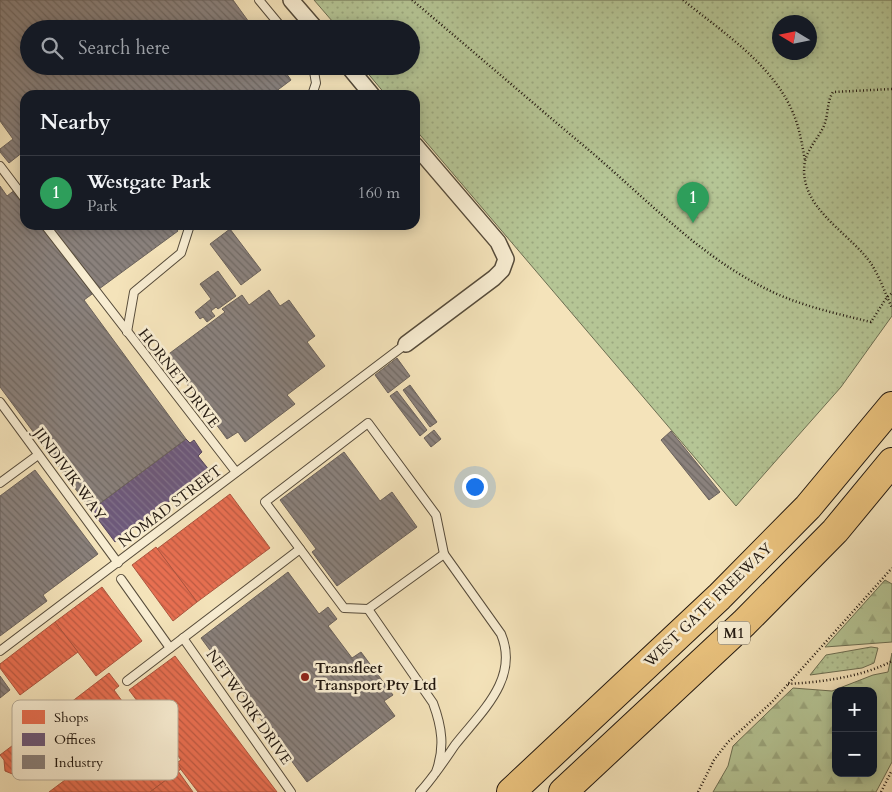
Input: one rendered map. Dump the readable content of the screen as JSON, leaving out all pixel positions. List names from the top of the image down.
{
  "streets": {
    "highway": ["WEST GATE FREEWAY", "M1"],
    "lane": [
      "HORNET DRIVE",
      "JINDIVIK WAY",
      "NOMAD STREET",
      "NETWORK DRIVE"
    ]
  },
  "crossings": [
    ["HORNET DRIVE", "NOMAD STREET"],
    ["JINDIVIK WAY", "NOMAD STREET"]
  ],
  "places": ["Transfleet Transport Pty Ltd"],
  "legend": ["Shops", "Offices", "Industry"],
  "north": "left",
  "page": {
    "search": "Search here",
    "heading": "Nearby",
    "list": [
      {
        "mark": "1",
        "name": "Westgate Park",
        "note": "Park",
        "value": "160 m"
      }
    ],
    "pins": "1",
    "map_buttons": ["+", "−"]
  }
}
